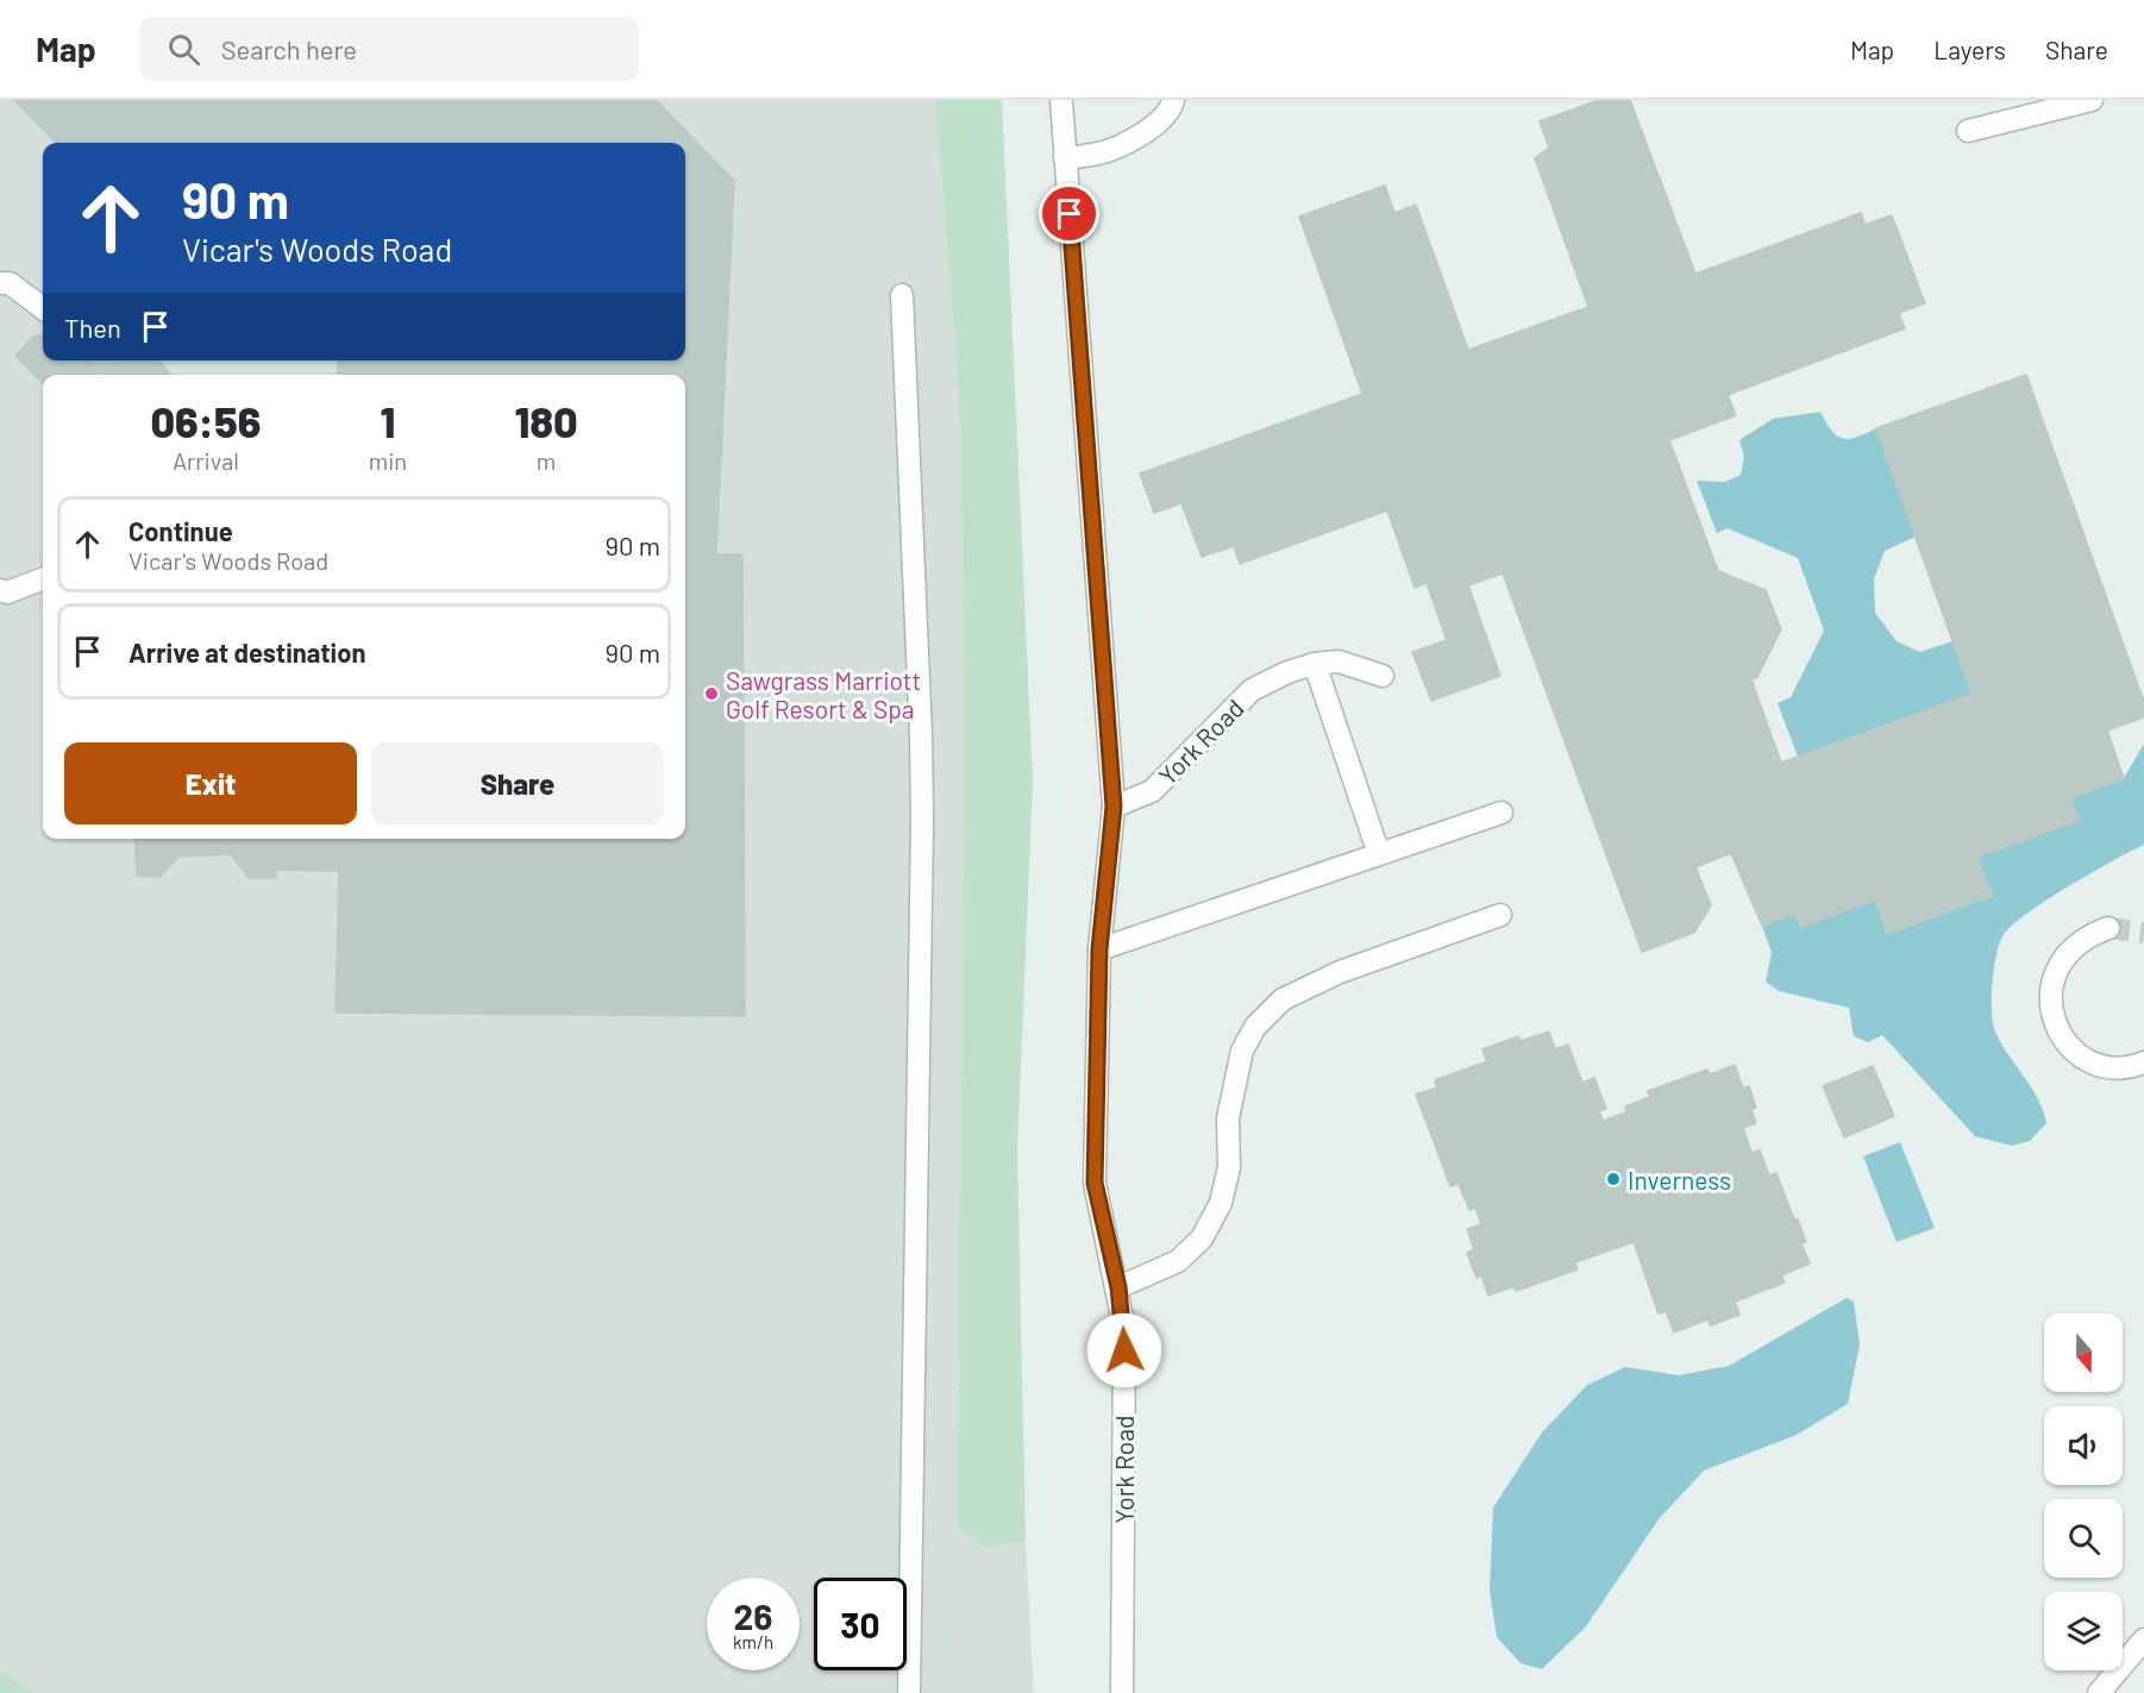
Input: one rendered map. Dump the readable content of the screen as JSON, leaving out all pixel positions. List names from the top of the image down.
{
  "streets": {
    "street": ["York Road"]
  },
  "places": ["Sawgrass Marriott Golf Resort & Spa", "Inverness"],
  "north": "bottom",
  "page": {
    "header": "Map",
    "search": "Search here",
    "nav": ["Map", "Layers", "Share"],
    "turn": ["90 m", "Vicar's Woods Road"],
    "then": "Then",
    "eta": [
      "06:56",
      "Arrival",
      "1",
      "min",
      "180",
      "m"
    ],
    "list": [
      {
        "name": "Continue",
        "note": "Vicar's Woods Road",
        "value": "90 m"
      },
      {
        "name": "Arrive at destination",
        "value": "90 m"
      }
    ],
    "buttons": ["Exit", "Share"],
    "speed": "26 km/h",
    "limit": "30"
  }
}
